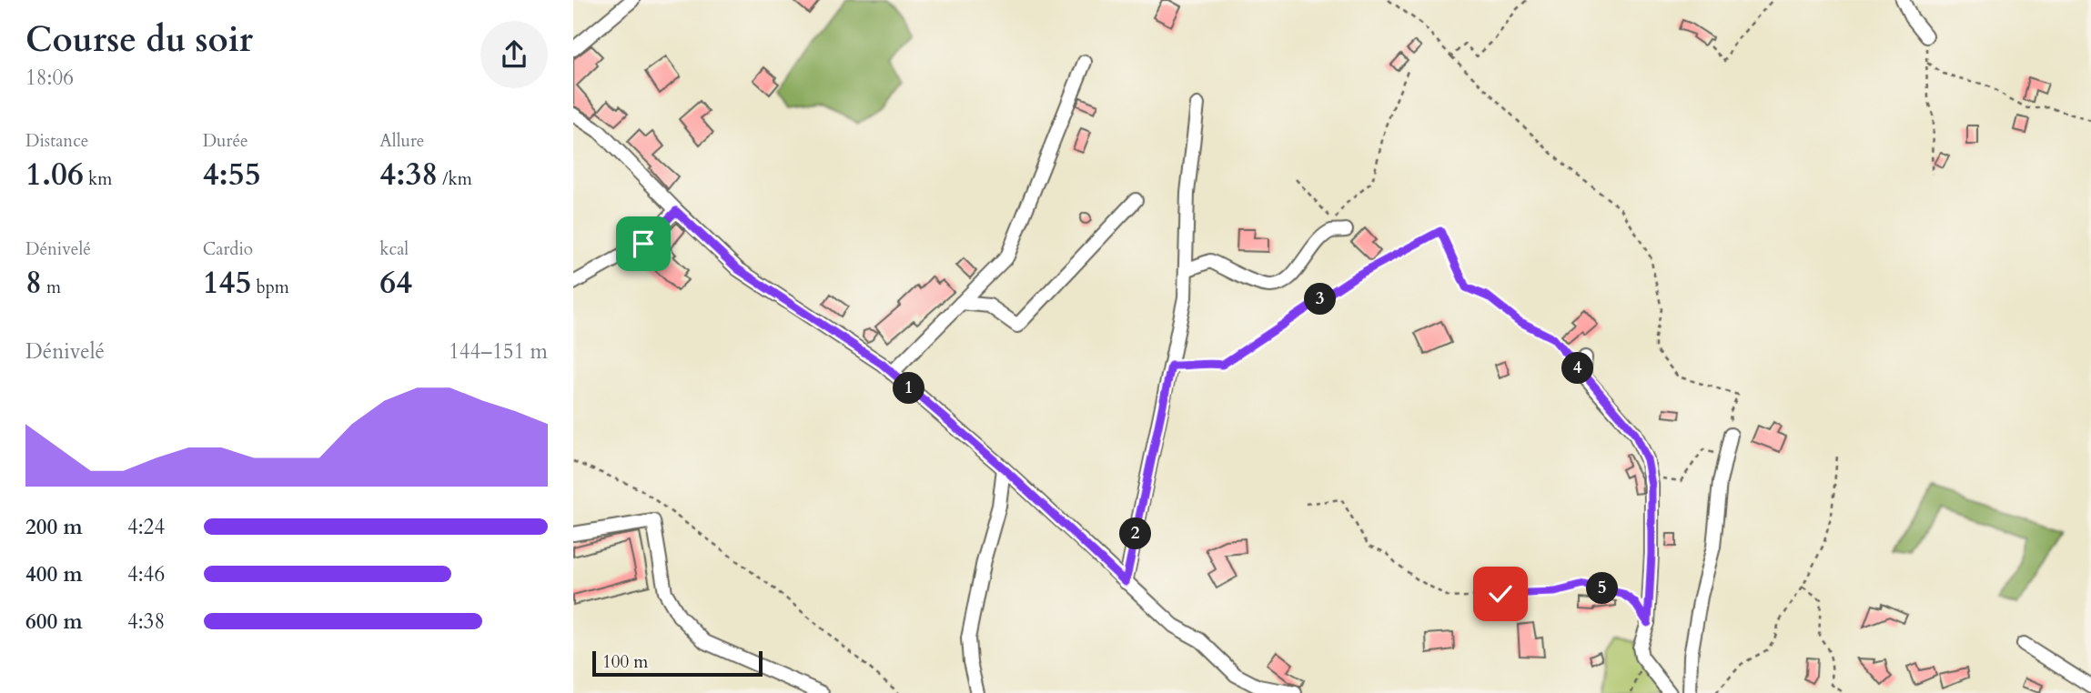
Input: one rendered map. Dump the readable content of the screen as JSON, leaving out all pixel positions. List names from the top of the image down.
{
  "scale_bar": "100 m",
  "page": {
    "heading": ["Course du soir", "18:06"],
    "stats": [
      ["Distance", "1.06 km"],
      ["Durée", "4:55"],
      ["Allure", "4:38 /km"],
      ["Dénivelé", "8 m"],
      ["Cardio", "145 bpm"],
      ["kcal", "64"]
    ],
    "pins": [
      "3",
      "4",
      "1",
      "2",
      "5"
    ],
    "chart": ["Dénivelé", "144–151 m"],
    "list": [
      {
        "name": "200 m",
        "note": "4:24"
      },
      {
        "name": "400 m",
        "note": "4:46"
      },
      {
        "name": "600 m",
        "note": "4:38"
      }
    ],
    "scale": "100 m"
  }
}
